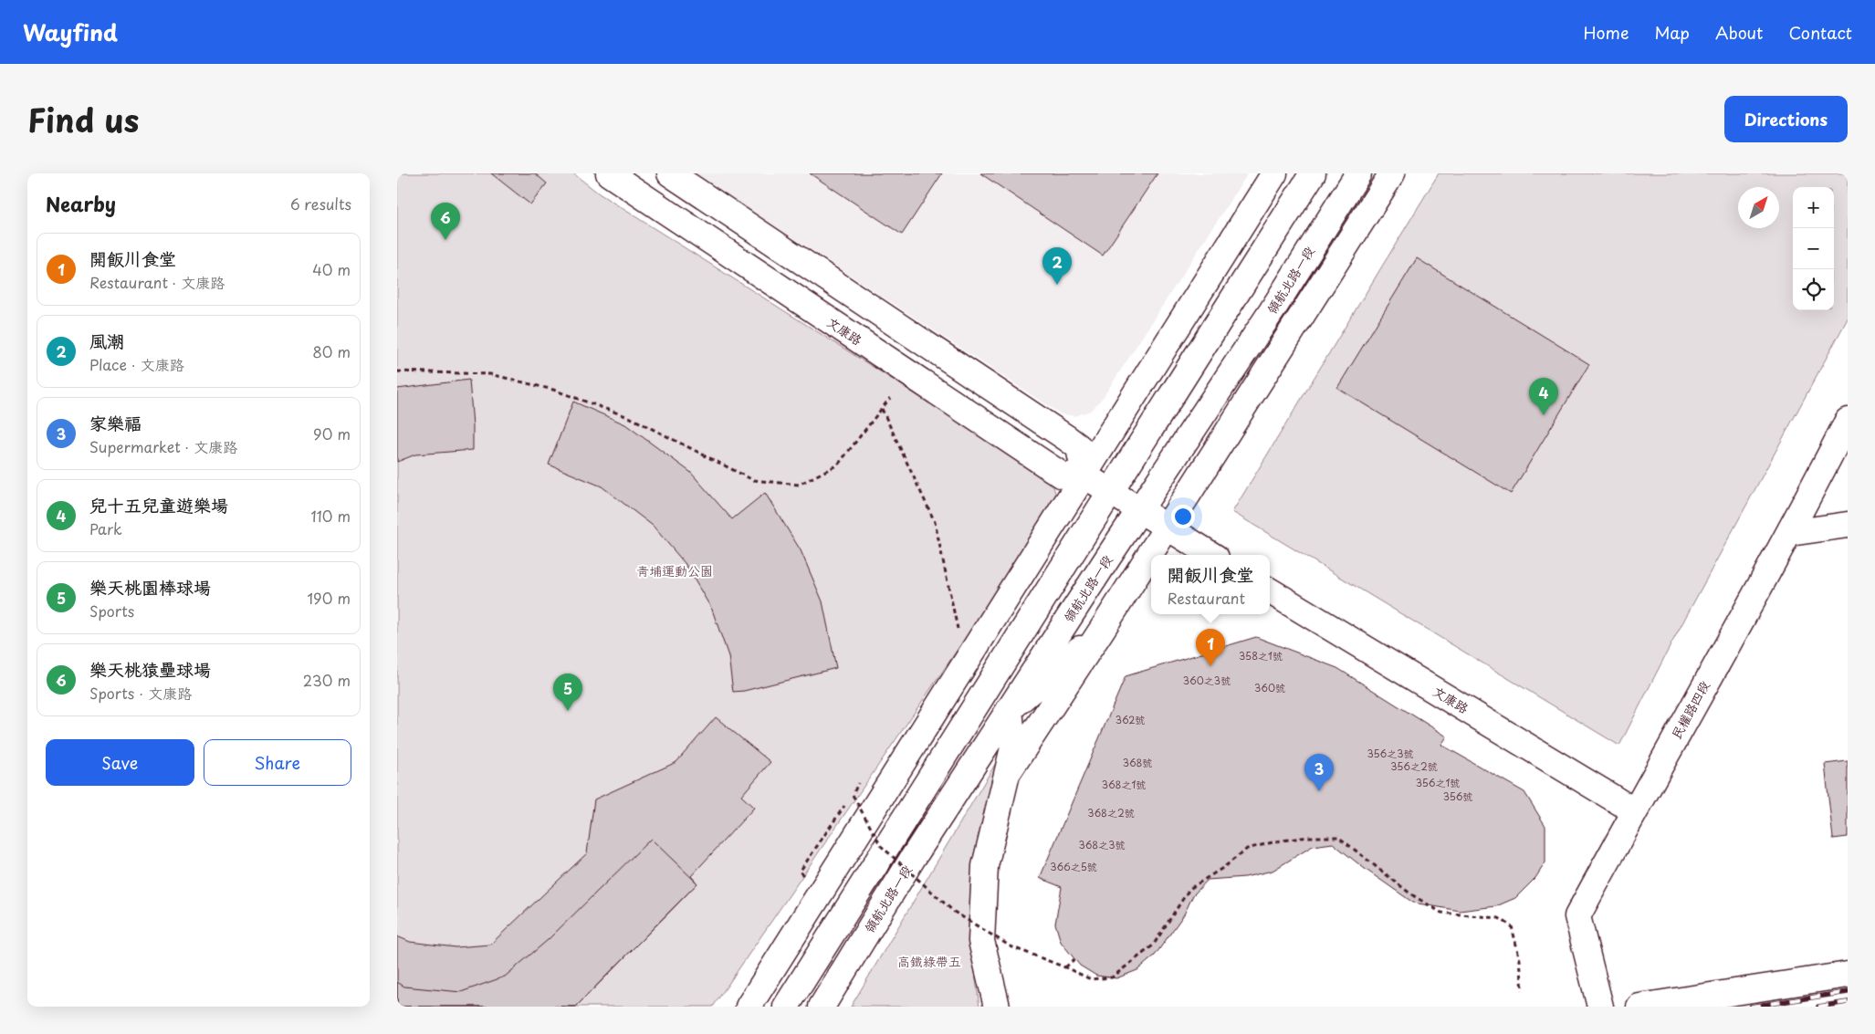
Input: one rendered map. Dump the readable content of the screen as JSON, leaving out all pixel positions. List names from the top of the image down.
{
  "streets": {
    "street": ["領航北路一段", "文康路", "民權路四段"]
  },
  "crossings": [
    ["領航北路一段", "文康路"],
    ["文康路", "民權路四段"]
  ],
  "parks": ["青埔運動公園", "高鐵綠帶五"],
  "house_numbers": [
    "358之1號",
    "360之3號",
    "360號",
    "362號",
    "356之3號",
    "368號",
    "356之2號",
    "356之1號",
    "368之1號",
    "356號",
    "368之2號",
    "368之3號",
    "366之5號"
  ],
  "north": "top right",
  "page": {
    "header": "Wayfind",
    "nav": [
      "Home",
      "Map",
      "About",
      "Contact"
    ],
    "title": "Find us",
    "buttons": [
      "Directions",
      ["Save", "Share"]
    ],
    "heading": ["Nearby", "6 results"],
    "map_buttons": ["+", "−"],
    "pins": [
      "6",
      "2",
      "4",
      "1",
      "5",
      "3"
    ],
    "list": [
      {
        "mark": "1",
        "name": "開飯川食堂",
        "note": "Restaurant · 文康路",
        "value": "40 m"
      },
      {
        "mark": "2",
        "name": "風潮",
        "note": "Place · 文康路",
        "value": "80 m"
      },
      {
        "mark": "3",
        "name": "家樂福",
        "note": "Supermarket · 文康路",
        "value": "90 m"
      },
      {
        "mark": "4",
        "name": "兒十五兒童遊樂場",
        "note": "Park",
        "value": "110 m"
      },
      {
        "mark": "5",
        "name": "樂天桃園棒球場",
        "note": "Sports",
        "value": "190 m"
      },
      {
        "mark": "6",
        "name": "樂天桃猿壘球場",
        "note": "Sports · 文康路",
        "value": "230 m"
      }
    ],
    "popup": ["開飯川食堂", "Restaurant"]
  }
}
